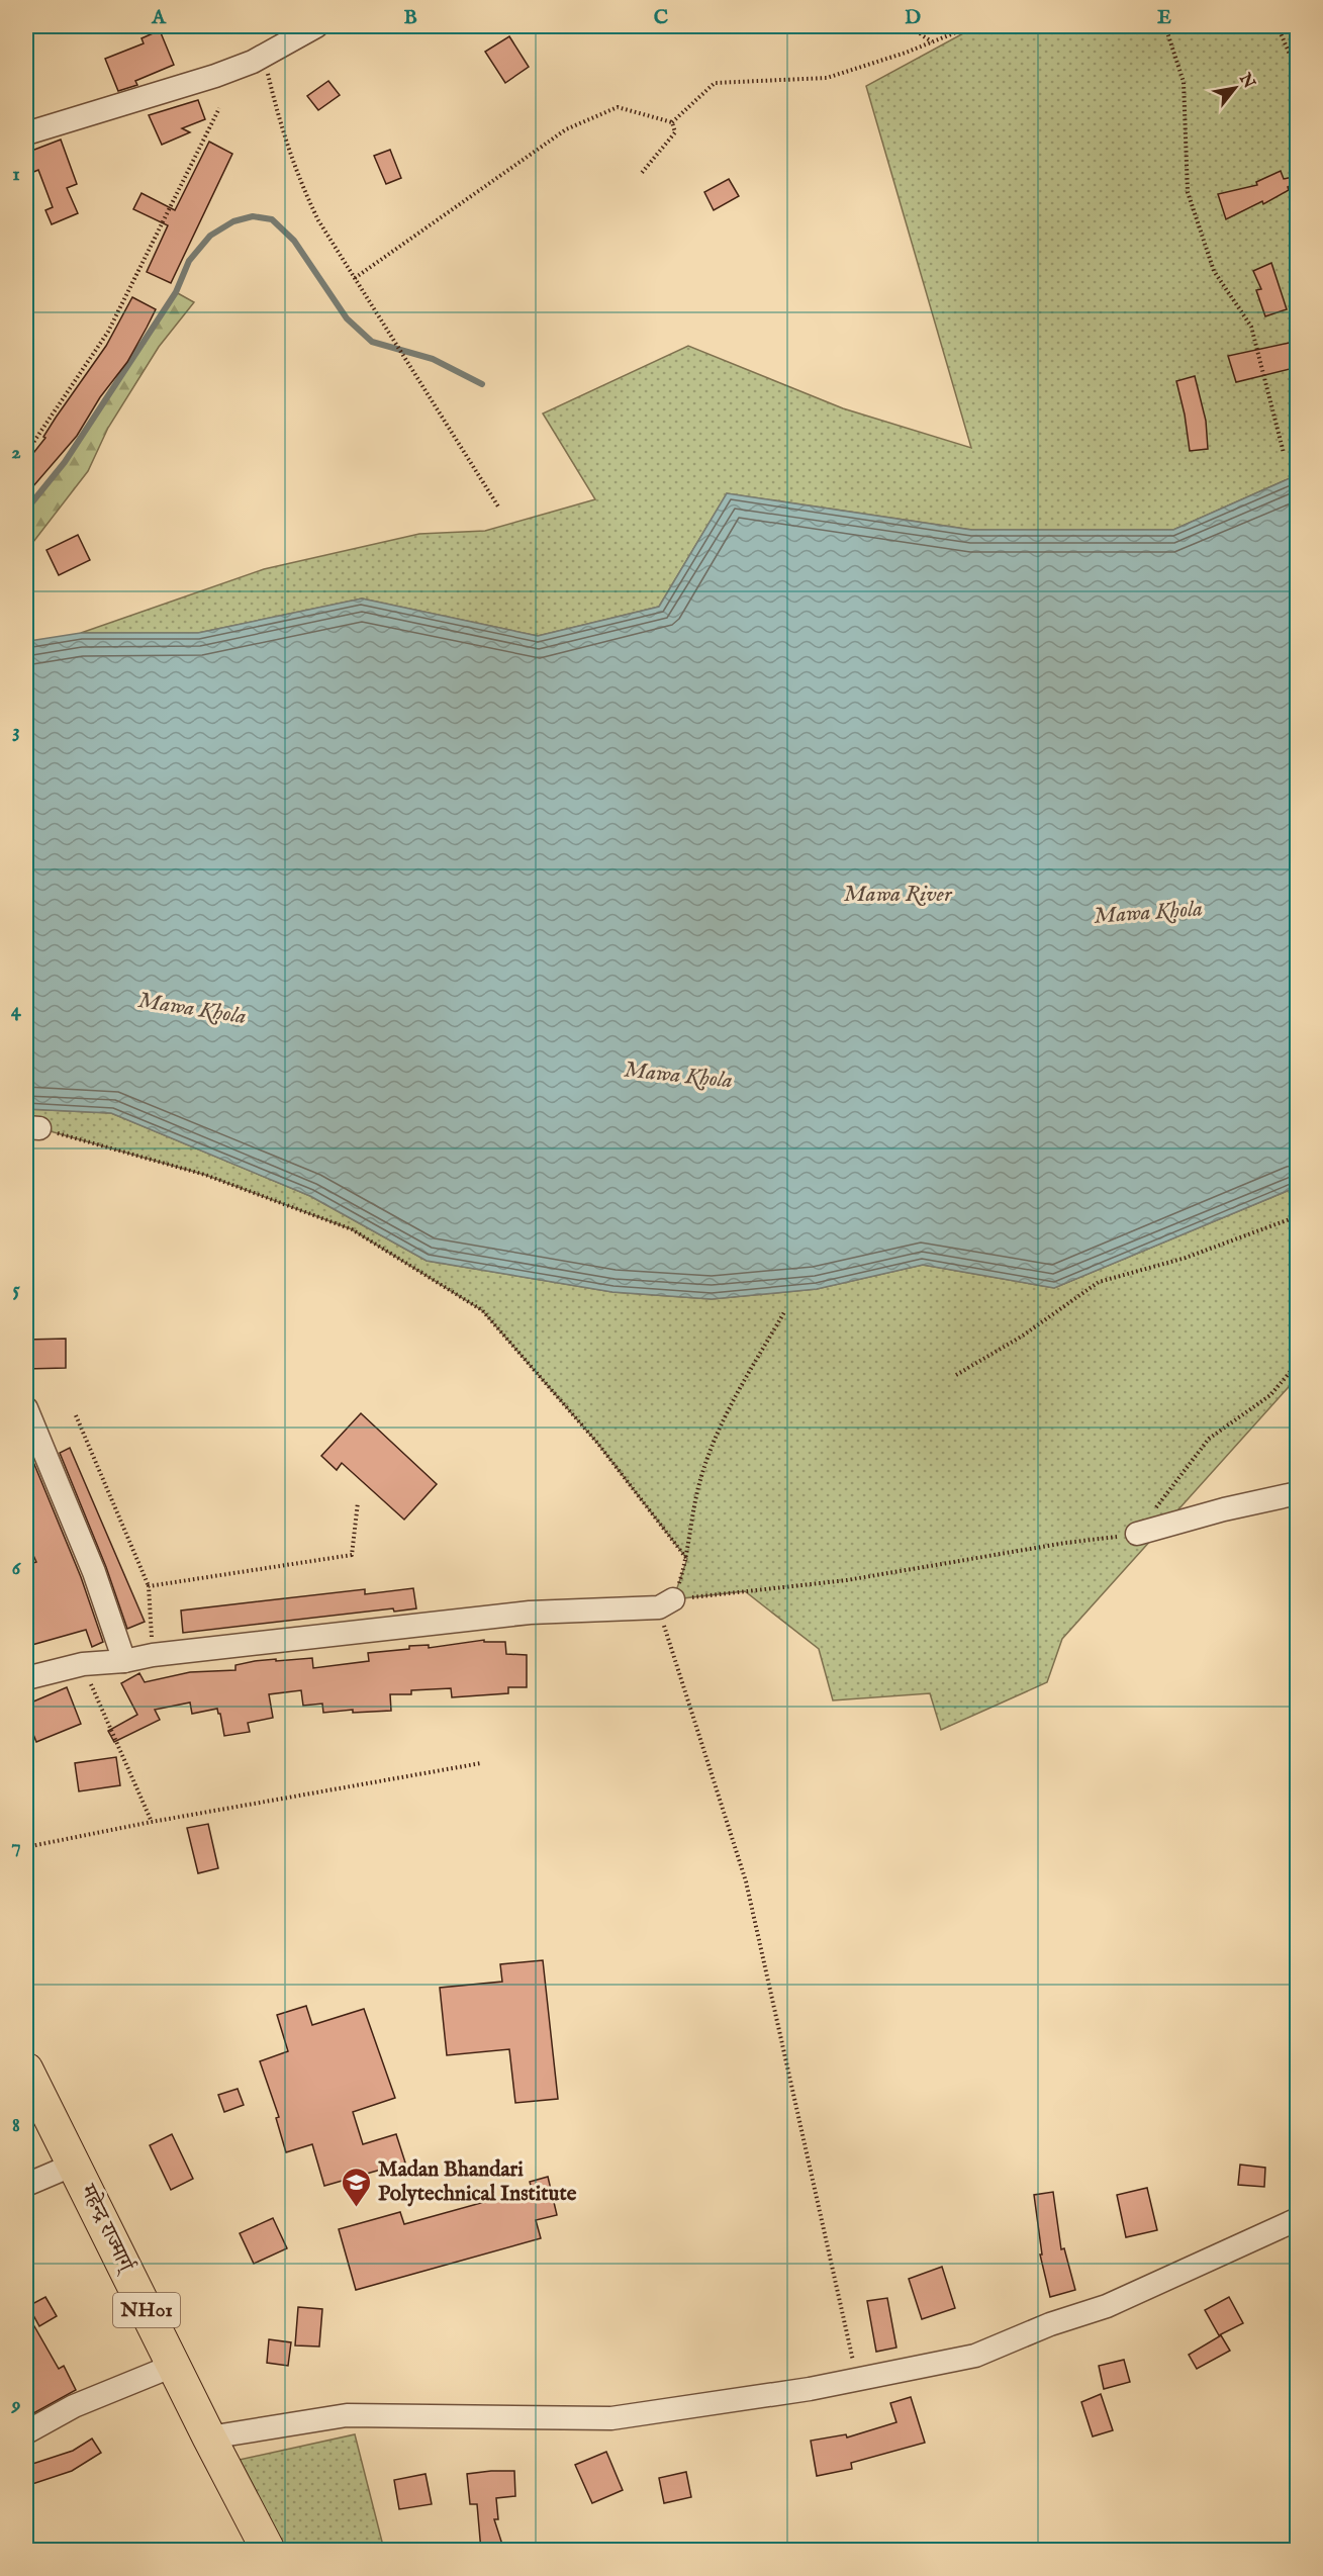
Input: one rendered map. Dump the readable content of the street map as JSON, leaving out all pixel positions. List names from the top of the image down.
{
  "streets": {
    "highway": ["महेन्द्र राज्मार्ग्", "NH01"]
  },
  "water": ["Mawa River", "Mawa Khola"],
  "places": {
    "school or university": ["Madan Bhandari Polytechnical Institute"]
  },
  "north": "top right",
  "grid": {
    "columns": [
      "A",
      "B",
      "C",
      "D",
      "E"
    ],
    "rows": [
      "1",
      "2",
      "3",
      "4",
      "5",
      "6",
      "7",
      "8",
      "9"
    ]
  }
}
